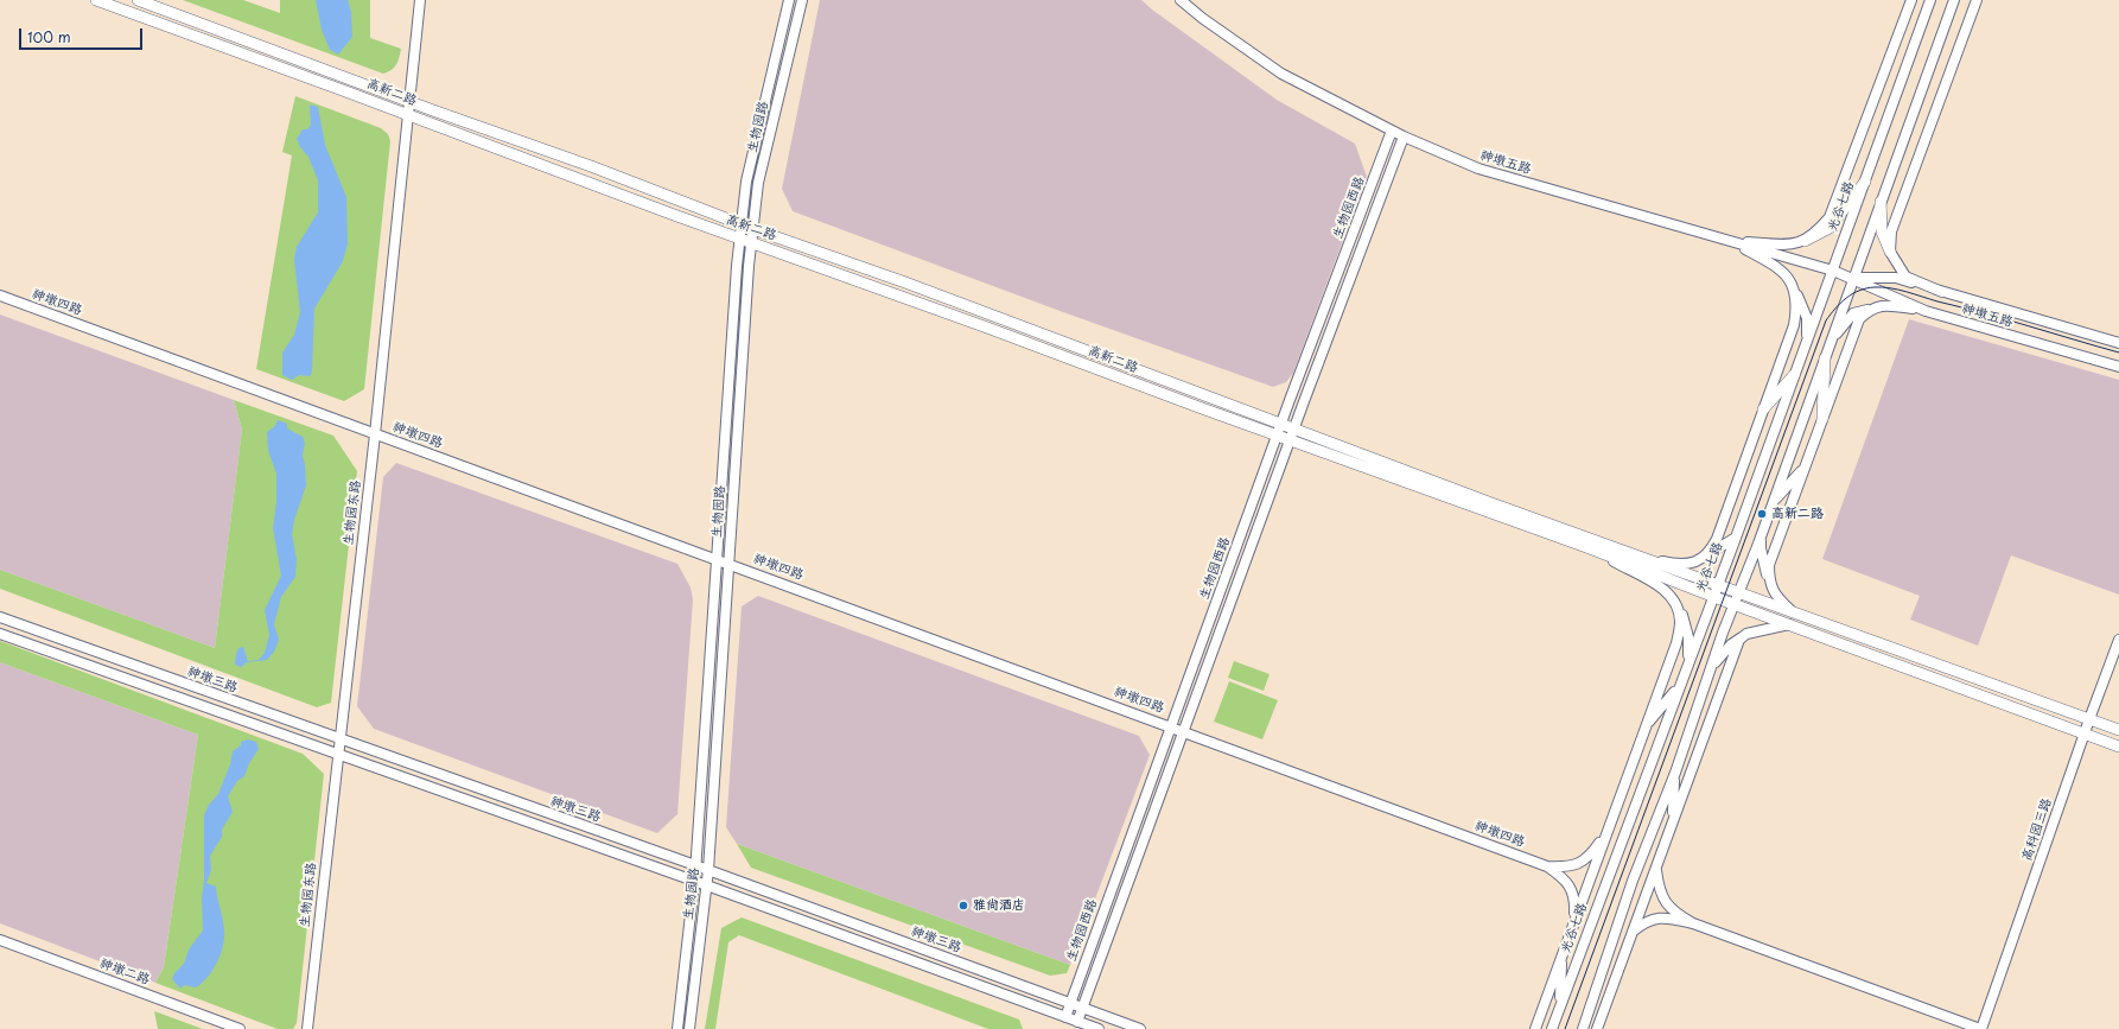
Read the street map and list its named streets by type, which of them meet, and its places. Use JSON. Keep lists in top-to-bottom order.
{
  "streets": {
    "main road": ["高新二路"],
    "street": [
      "生物园路",
      "神墩五路",
      "光谷七路",
      "生物园西路",
      "神墩四路",
      "生物园东路",
      "神墩三路",
      "高科园三路",
      "神墩二路"
    ]
  },
  "crossings": [
    ["高新二路", "生物园路"],
    ["高新二路", "光谷七路"],
    ["高新二路", "生物园西路"],
    ["高新二路", "生物园东路"],
    ["高新二路", "高科园三路"],
    ["生物园路", "神墩四路"],
    ["生物园路", "神墩三路"],
    ["神墩五路", "光谷七路"],
    ["神墩五路", "生物园西路"],
    ["生物园西路", "神墩四路"],
    ["生物园西路", "神墩三路"],
    ["神墩四路", "生物园东路"],
    ["生物园东路", "神墩三路"]
  ],
  "places": ["高新二路", "雅尚酒店"],
  "scale_bar": "100 m"
}
